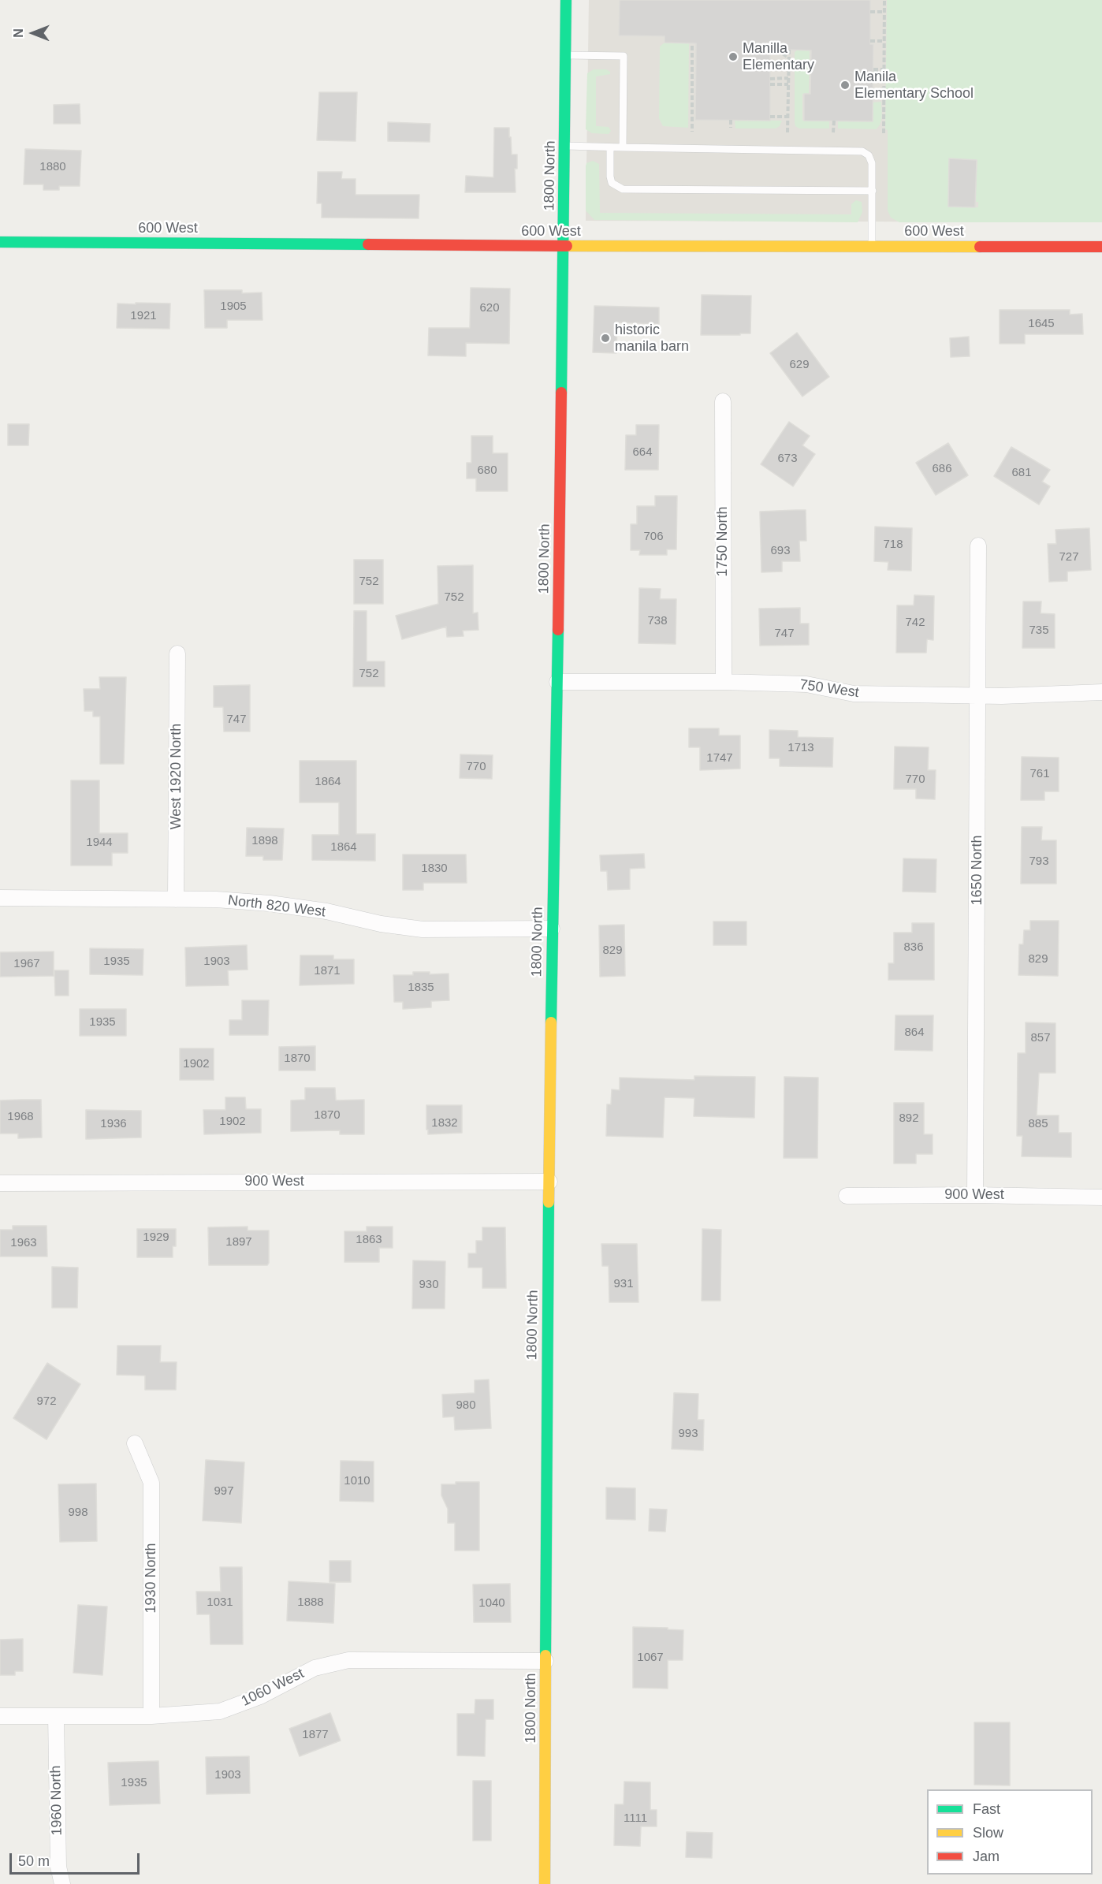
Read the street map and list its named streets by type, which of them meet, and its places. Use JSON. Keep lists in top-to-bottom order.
{
  "streets": {
    "street": [
      "1800 North",
      "600 West",
      "1750 North",
      "750 West",
      "West 1920 North",
      "1650 North",
      "North 820 West",
      "900 West",
      "1930 North",
      "1060 West",
      "1960 North"
    ]
  },
  "crossings": [
    ["1800 North", "600 West"],
    ["1800 North", "750 West"],
    ["1800 North", "North 820 West"],
    ["1800 North", "900 West"],
    ["1800 North", "1060 West"],
    ["1750 North", "750 West"],
    ["750 West", "1650 North"],
    ["West 1920 North", "North 820 West"],
    ["1650 North", "900 West"],
    ["1930 North", "1060 West"],
    ["1060 West", "1960 North"]
  ],
  "places": ["Manilla Elementary", "Manila Elementary School", "historic manila barn"],
  "house_numbers": [
    "1880",
    "1905",
    "620",
    "1921",
    "1645",
    "629",
    "664",
    "673",
    "686",
    "680",
    "681",
    "706",
    "718",
    "693",
    "727",
    "752",
    "752",
    "738",
    "742",
    "735",
    "747",
    "752",
    "747",
    "1713",
    "1747",
    "770",
    "761",
    "770",
    "1864",
    "1898",
    "1944",
    "1864",
    "793",
    "1830",
    "836",
    "829",
    "829",
    "1935",
    "1903",
    "1967",
    "1871",
    "1835",
    "1935",
    "864",
    "857",
    "1870",
    "1902",
    "1870",
    "1968",
    "892",
    "1902",
    "1832",
    "1936",
    "885",
    "1929",
    "1863",
    "1897",
    "1963",
    "931",
    "930",
    "972",
    "980",
    "993",
    "1010",
    "997",
    "998",
    "1031",
    "1888",
    "1040",
    "1067",
    "1877",
    "1903",
    "1935",
    "1111"
  ],
  "legend": ["Fast", "Slow", "Jam"],
  "scale_bar": "50 m",
  "north": "left"
}
